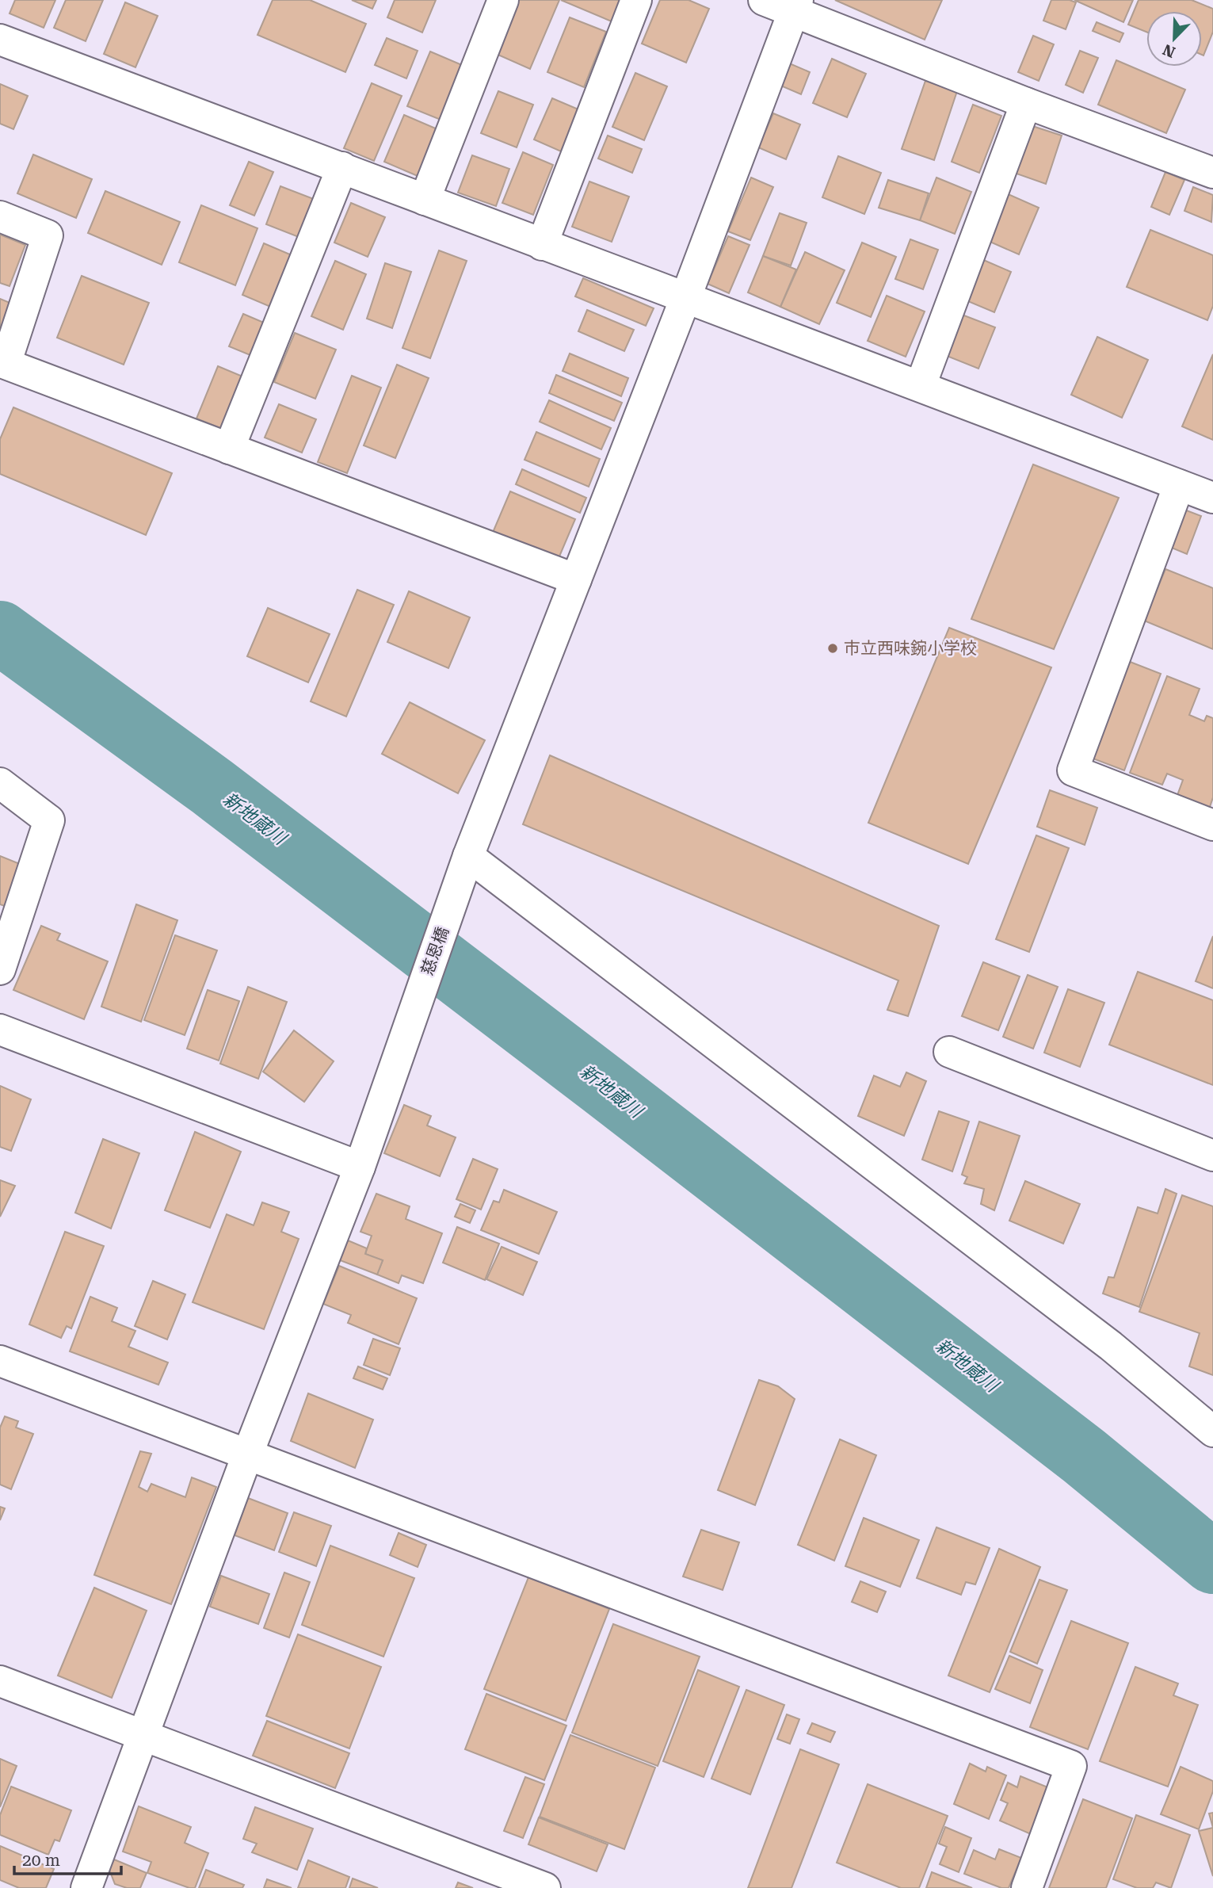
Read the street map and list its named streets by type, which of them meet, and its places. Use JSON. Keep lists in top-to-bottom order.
{
  "streets": {
    "street": ["慈恩橋"]
  },
  "water": ["新地蔵川"],
  "places": ["市立西味鋺小学校"],
  "scale_bar": "20 m",
  "north": "bottom left"
}
